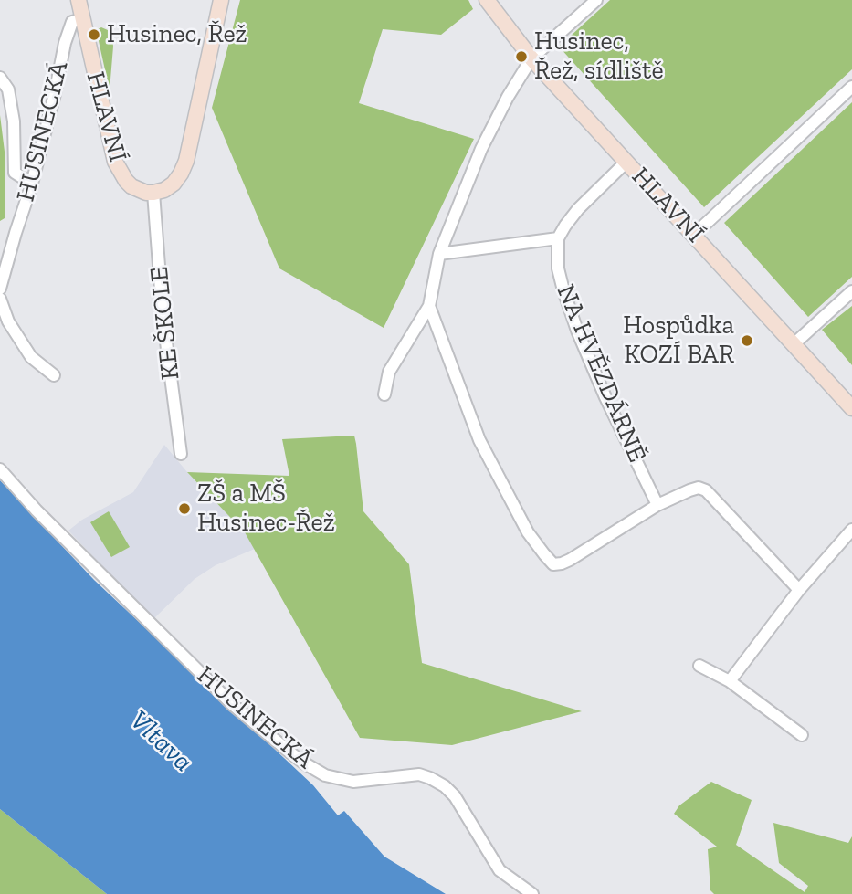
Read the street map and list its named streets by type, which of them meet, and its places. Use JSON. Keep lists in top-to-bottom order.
{
  "streets": {
    "street": [
      "HLAVNÍ",
      "HUSINECKÁ",
      "KE ŠKOLE",
      "NA HVĚZDÁRNĚ"
    ]
  },
  "crossings": [
    ["HLAVNÍ", "HUSINECKÁ"],
    ["HLAVNÍ", "KE ŠKOLE"]
  ],
  "water": ["Vltava"],
  "places": [
    "Husinec, Řež",
    "Husinec, Řež, sídliště",
    "Hospůdka KOZÍ BAR",
    "ZŠ a MŠ Husinec-Řež"
  ]
}
